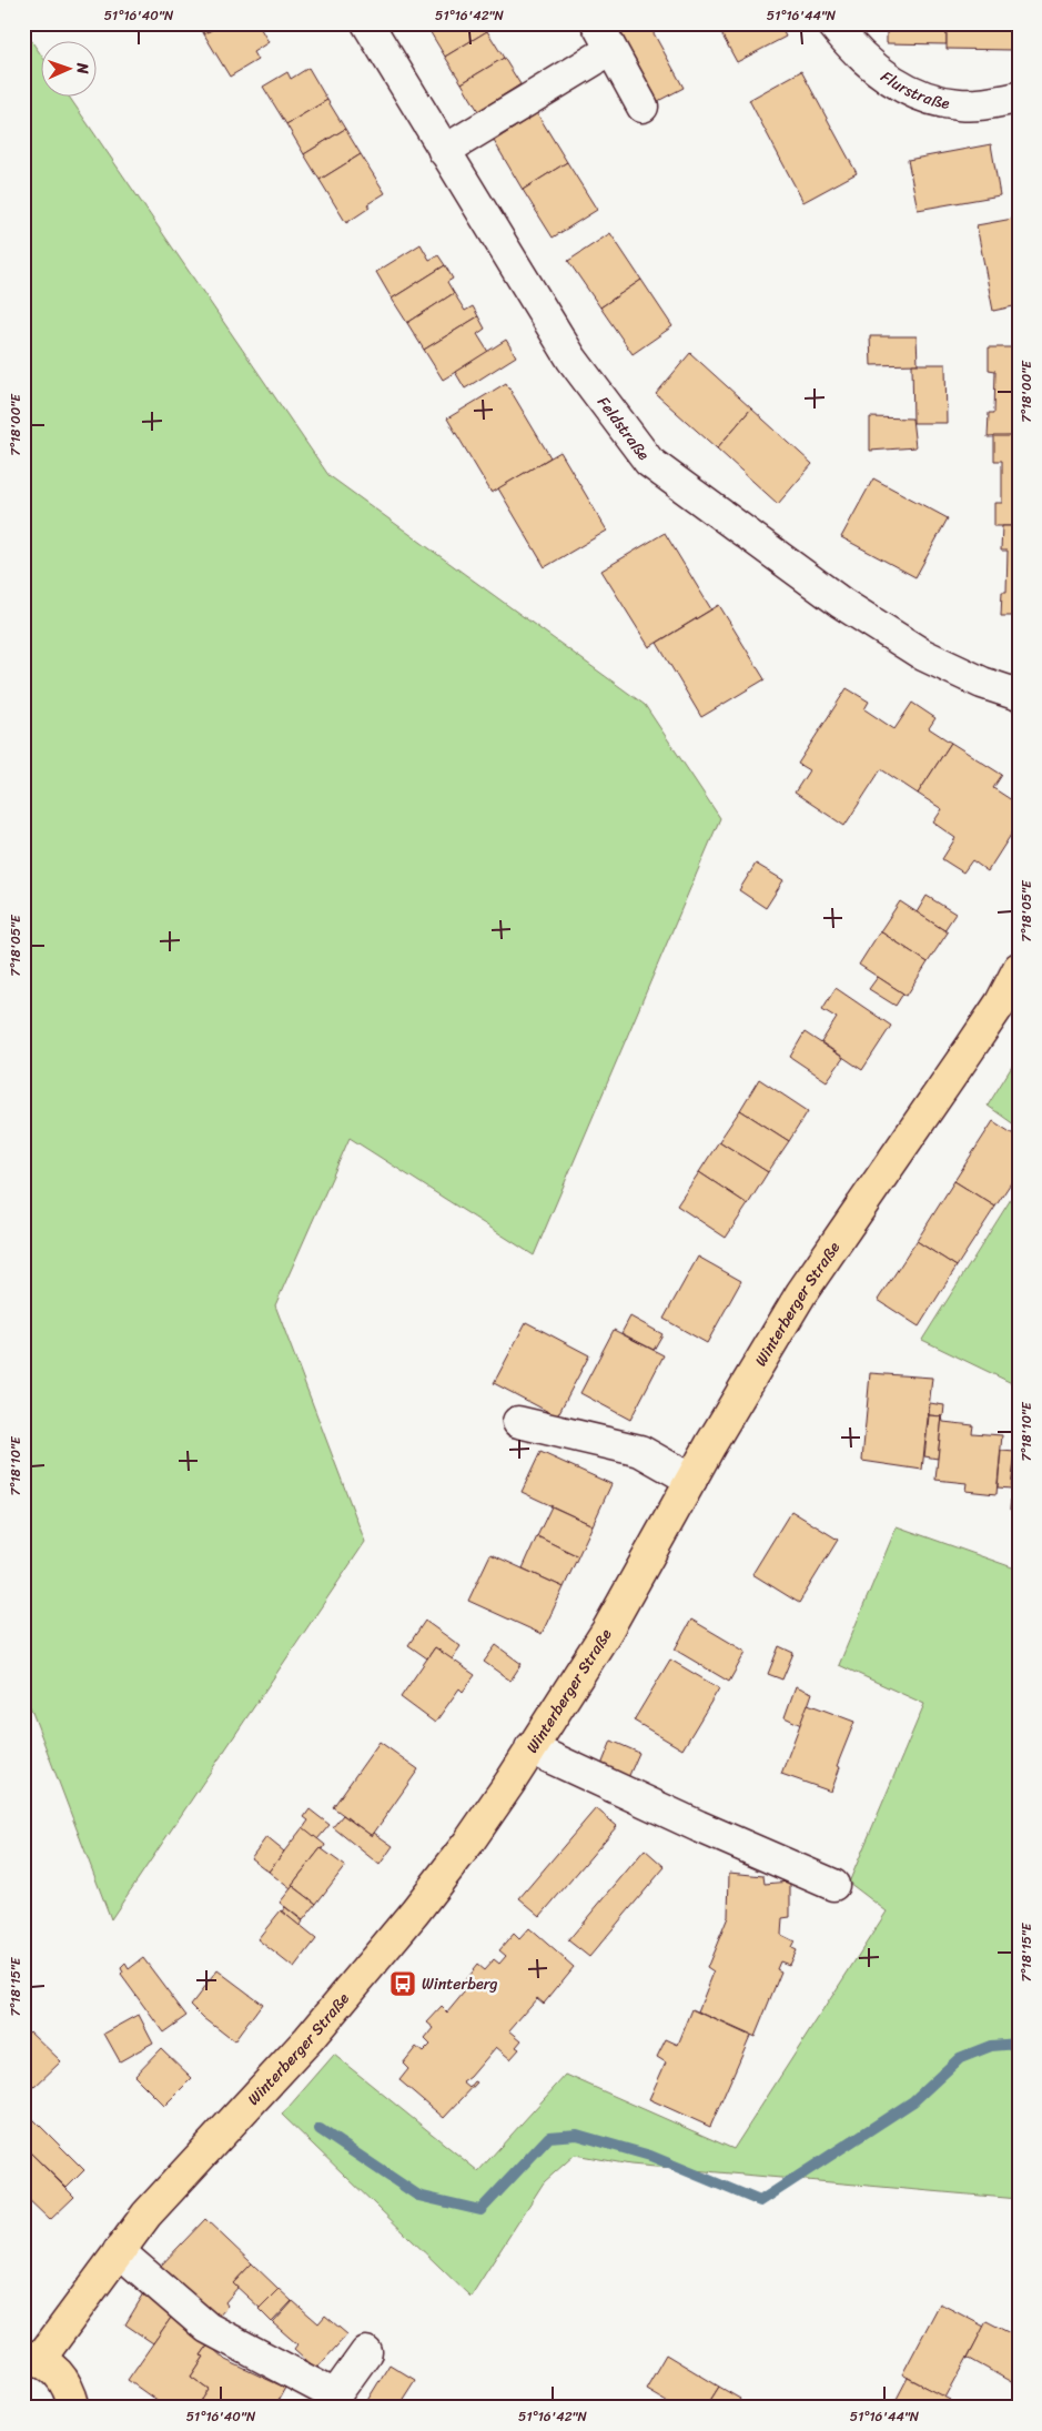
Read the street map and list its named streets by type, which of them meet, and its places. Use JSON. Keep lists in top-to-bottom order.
{
  "streets": {
    "main road": ["Winterberger Straße"],
    "street": ["Flurstraße", "Feldstraße"]
  },
  "places": {
    "bus stop": ["Winterberg"]
  },
  "north": "right",
  "coordinates": [
    "51°16'40\"N",
    "51°16'42\"N",
    "51°16'44\"N",
    "7°18'00\"E",
    "7°18'05\"E",
    "7°18'10\"E",
    "7°18'15\"E"
  ]
}
